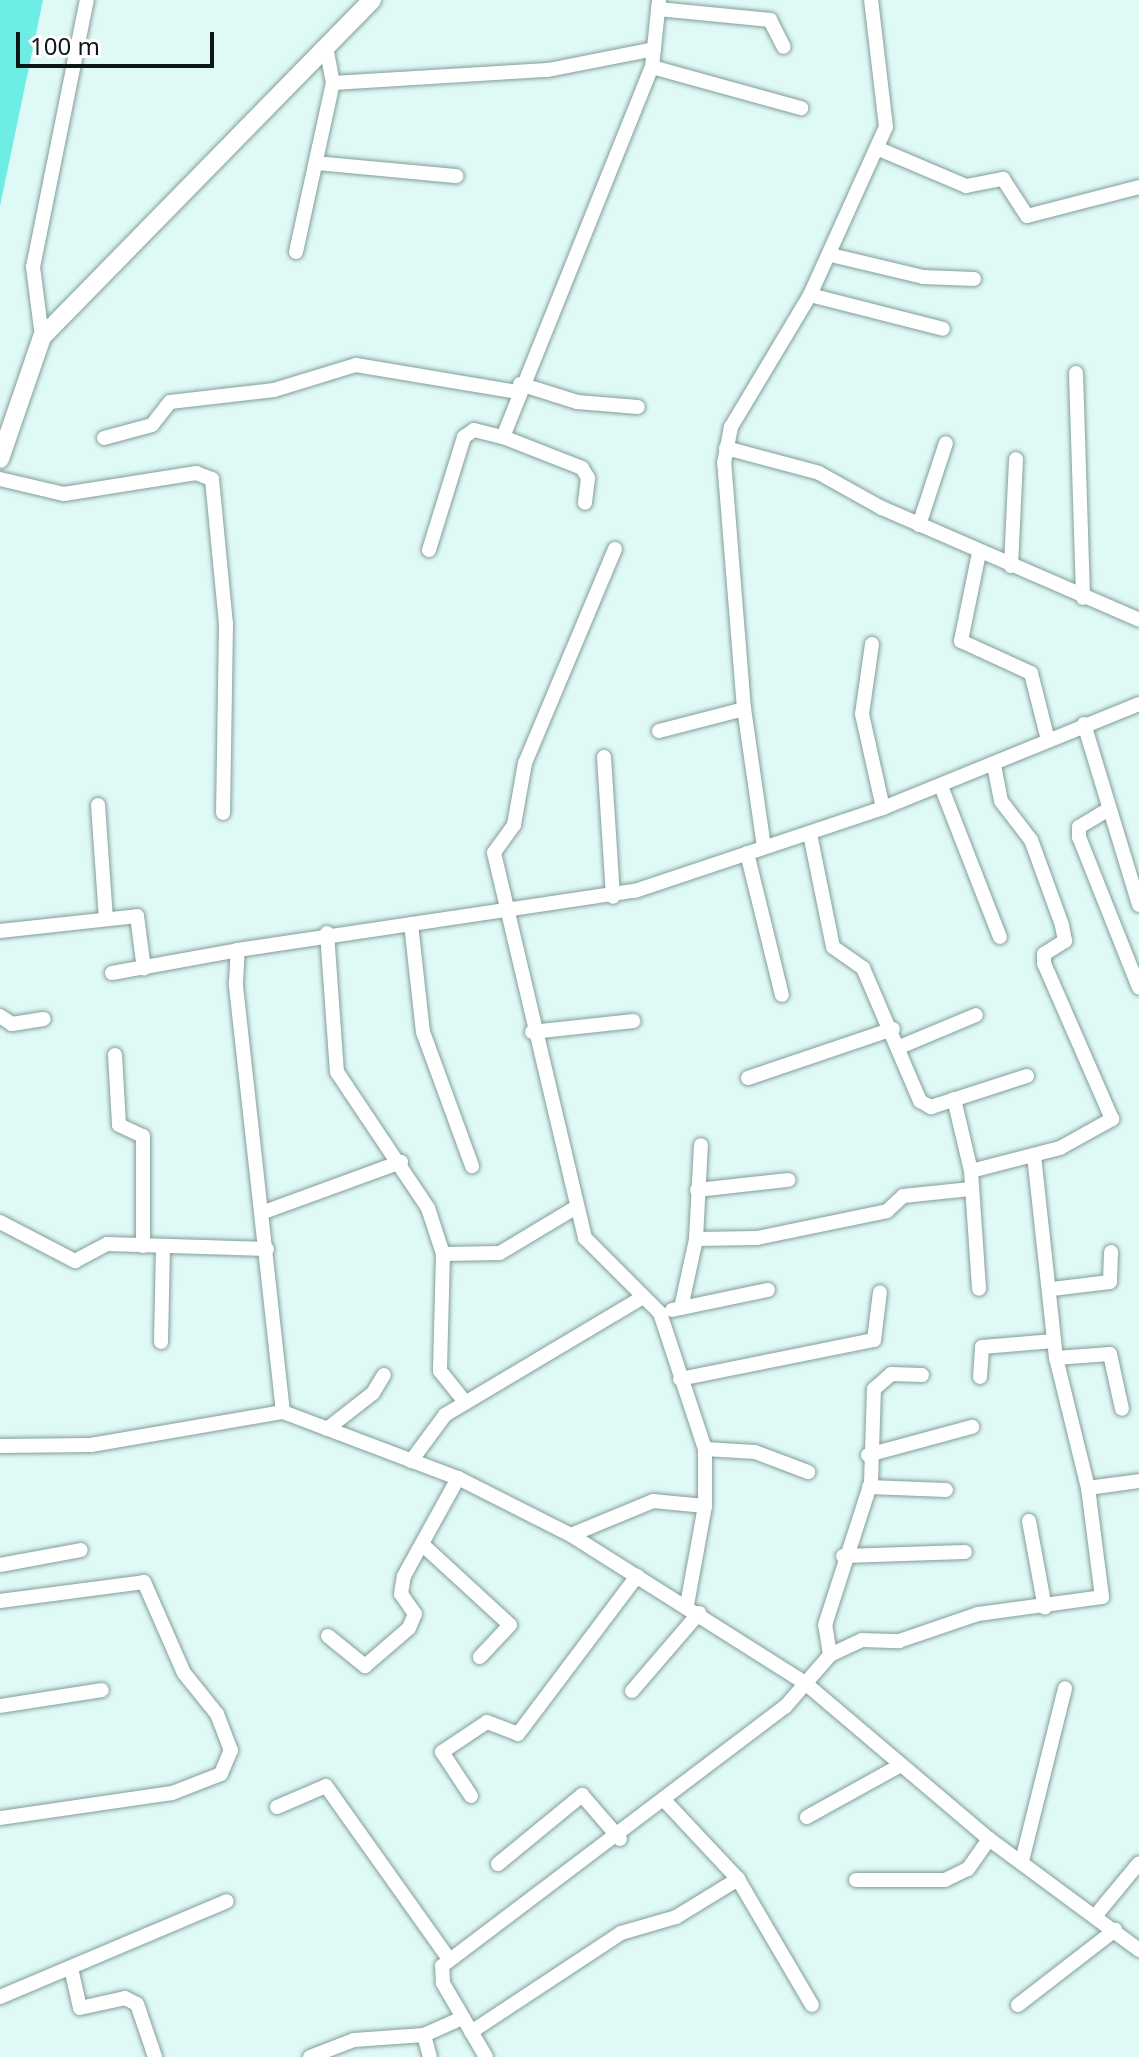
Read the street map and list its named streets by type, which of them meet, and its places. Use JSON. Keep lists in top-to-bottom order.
{
  "scale_bar": "100 m"
}
